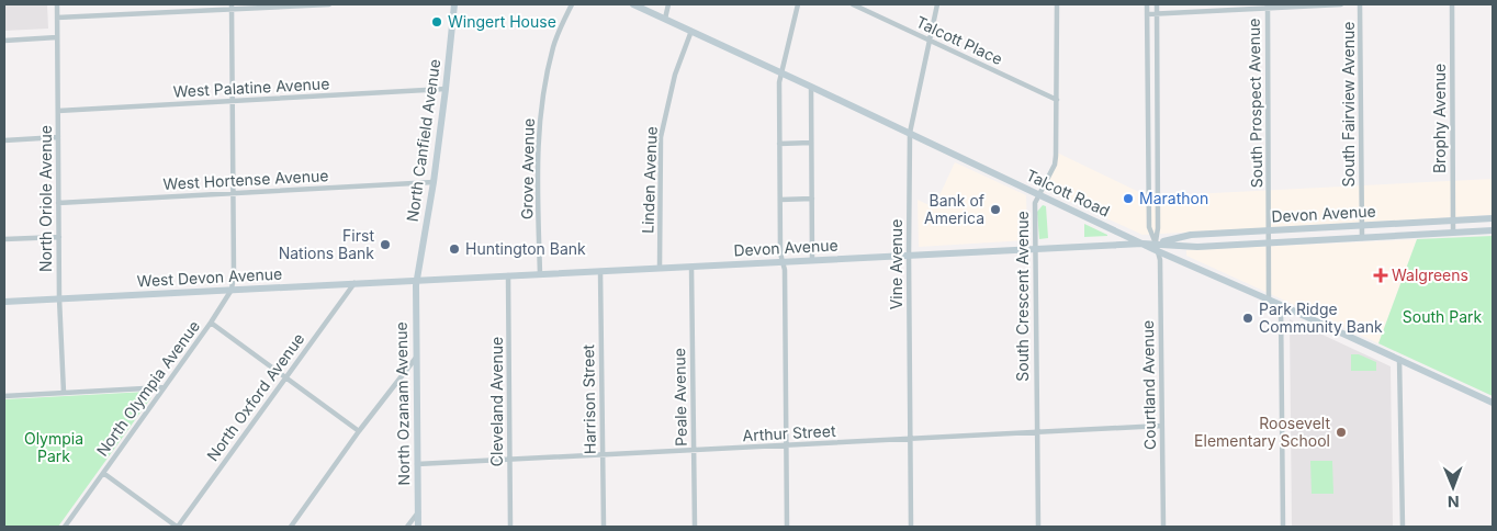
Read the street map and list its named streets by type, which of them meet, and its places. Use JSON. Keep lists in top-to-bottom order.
{
  "streets": {
    "street": [
      "Talcott Place",
      "West Palatine Avenue",
      "South Prospect Avenue",
      "South Fairview Avenue",
      "Brophy Avenue",
      "North Canfield Avenue",
      "Grove Avenue",
      "West Hortense Avenue",
      "Linden Avenue",
      "Talcott Road",
      "North Oriole Avenue",
      "Devon Avenue",
      "Vine Avenue",
      "West Devon Avenue",
      "South Crescent Avenue",
      "Courtland Avenue",
      "North Olympia Avenue",
      "North Oxford Avenue",
      "Peale Avenue",
      "Harrison Street",
      "Cleveland Avenue",
      "North Ozanam Avenue",
      "Arthur Street"
    ]
  },
  "crossings": [
    ["Talcott Place", "Vine Avenue"],
    ["Talcott Place", "South Crescent Avenue"],
    ["West Palatine Avenue", "North Canfield Avenue"],
    ["West Palatine Avenue", "North Oriole Avenue"],
    ["South Prospect Avenue", "Talcott Road"],
    ["South Prospect Avenue", "Devon Avenue"],
    ["South Fairview Avenue", "Devon Avenue"],
    ["Brophy Avenue", "Devon Avenue"],
    ["North Canfield Avenue", "West Hortense Avenue"],
    ["North Canfield Avenue", "Devon Avenue"],
    ["North Canfield Avenue", "West Devon Avenue"],
    ["North Canfield Avenue", "North Ozanam Avenue"],
    ["Grove Avenue", "Devon Avenue"],
    ["West Hortense Avenue", "North Oriole Avenue"],
    ["Linden Avenue", "Talcott Road"],
    ["Linden Avenue", "Devon Avenue"],
    ["Talcott Road", "Devon Avenue"],
    ["Talcott Road", "Vine Avenue"],
    ["Talcott Road", "South Crescent Avenue"],
    ["Talcott Road", "Courtland Avenue"],
    ["North Oriole Avenue", "West Devon Avenue"],
    ["Devon Avenue", "Vine Avenue"],
    ["Devon Avenue", "West Devon Avenue"],
    ["Devon Avenue", "South Crescent Avenue"],
    ["Devon Avenue", "Courtland Avenue"],
    ["Devon Avenue", "Peale Avenue"],
    ["Devon Avenue", "Harrison Street"],
    ["Devon Avenue", "Cleveland Avenue"],
    ["Devon Avenue", "North Ozanam Avenue"],
    ["Vine Avenue", "Arthur Street"],
    ["West Devon Avenue", "North Olympia Avenue"],
    ["West Devon Avenue", "North Oxford Avenue"],
    ["West Devon Avenue", "North Ozanam Avenue"],
    ["South Crescent Avenue", "Arthur Street"],
    ["Courtland Avenue", "Arthur Street"],
    ["Peale Avenue", "Arthur Street"],
    ["Harrison Street", "Arthur Street"],
    ["Cleveland Avenue", "Arthur Street"],
    ["North Ozanam Avenue", "Arthur Street"]
  ],
  "parks": ["South Park", "Olympia Park"],
  "places": {
    "other": [
      "Wingert House",
      "Marathon",
      "Bank of America",
      "First Nations Bank",
      "Huntington Bank",
      "Park Ridge Community Bank",
      "Roosevelt Elementary School"
    ],
    "health": ["Walgreens"]
  },
  "north": "bottom"
}
